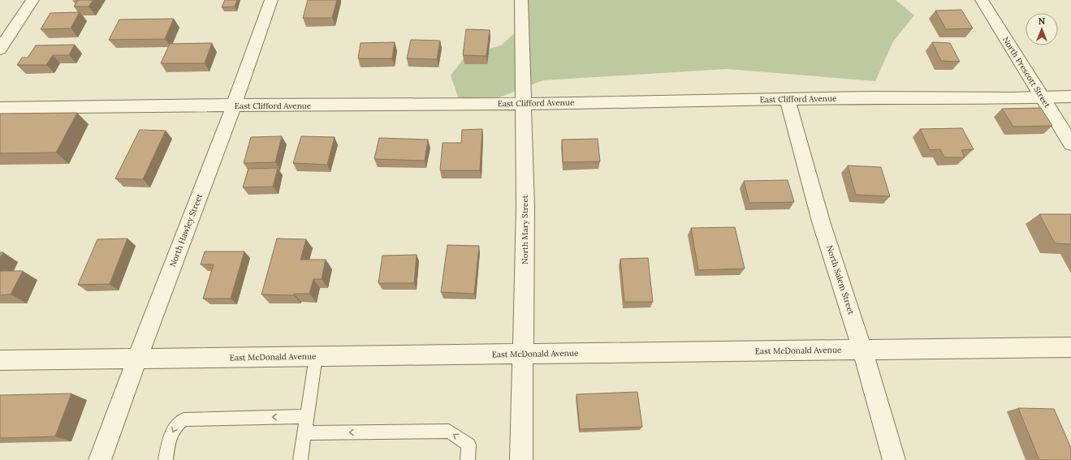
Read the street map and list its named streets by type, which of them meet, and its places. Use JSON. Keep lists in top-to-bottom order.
{
  "streets": {
    "street": [
      "North Prescott Street",
      "East Clifford Avenue",
      "North Mary Street",
      "North Hawley Street",
      "North Salem Street",
      "East McDonald Avenue"
    ]
  },
  "crossings": [
    ["North Prescott Street", "East Clifford Avenue"],
    ["East Clifford Avenue", "North Mary Street"],
    ["East Clifford Avenue", "North Hawley Street"],
    ["East Clifford Avenue", "North Salem Street"],
    ["North Mary Street", "East McDonald Avenue"],
    ["North Hawley Street", "East McDonald Avenue"],
    ["North Salem Street", "East McDonald Avenue"]
  ],
  "north": "top"
}
